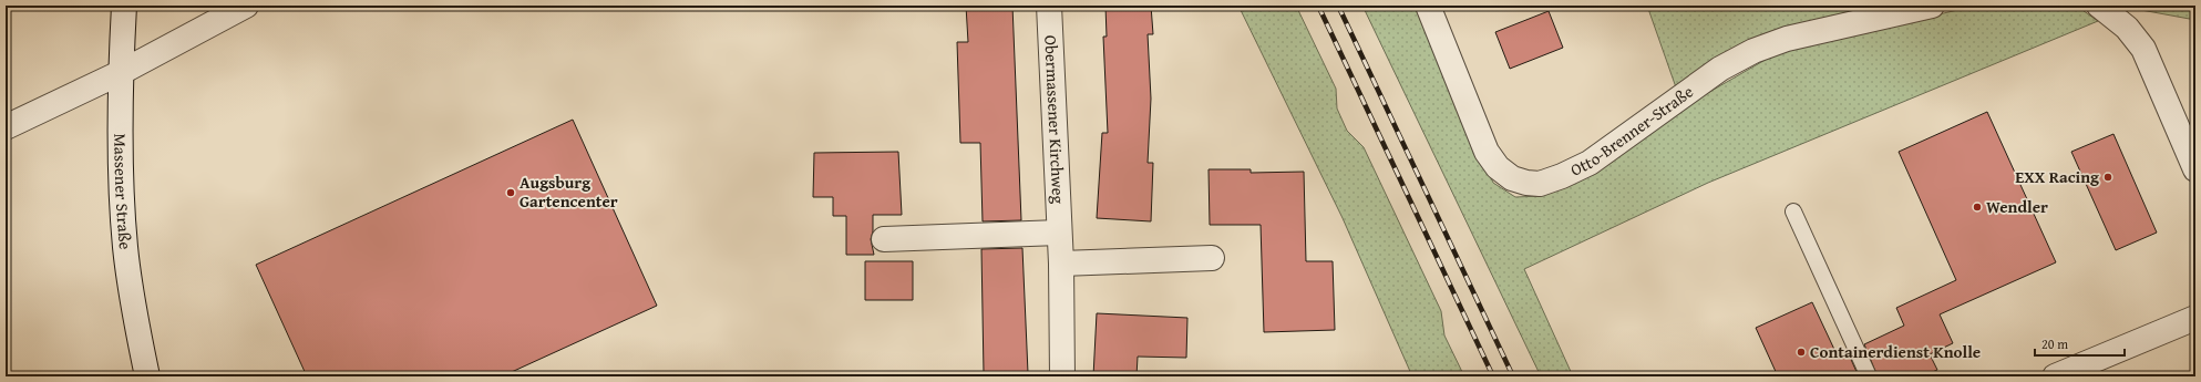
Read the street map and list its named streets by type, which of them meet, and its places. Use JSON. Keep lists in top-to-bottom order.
{
  "streets": {
    "street": ["Obermassener Kirchweg", "Otto-Brenner-Straße", "Massener Straße"]
  },
  "places": [
    "EXX Racing",
    "Augsburg Gartencenter",
    "Wendler",
    "Containerdienst Knolle"
  ],
  "scale_bar": "20 m"
}
